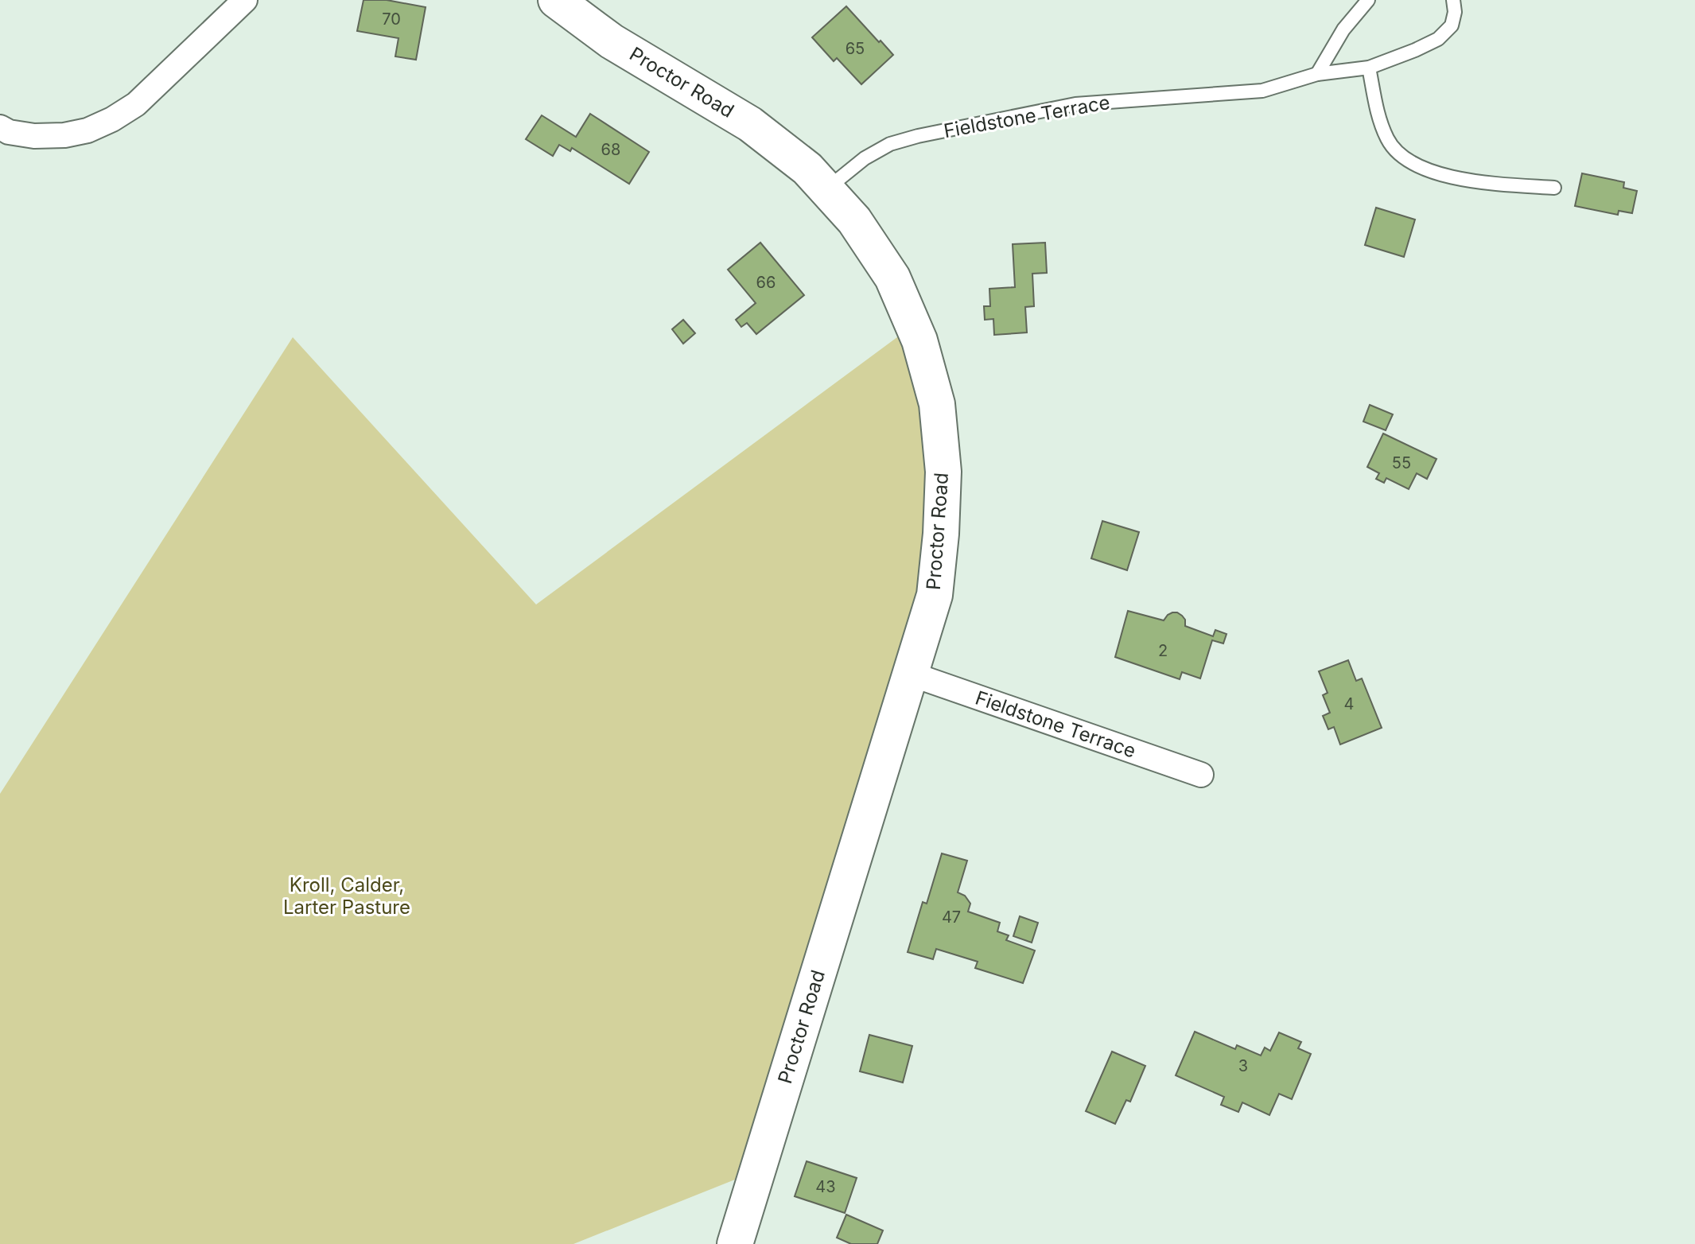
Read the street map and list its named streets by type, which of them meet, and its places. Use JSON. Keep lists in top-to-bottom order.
{
  "streets": {
    "main road": ["Proctor Road"],
    "street": ["Fieldstone Terrace"]
  },
  "crossings": [
    ["Proctor Road", "Fieldstone Terrace"]
  ],
  "parks": ["Kroll, Calder, Larter Pasture"],
  "house_numbers": [
    "70",
    "65",
    "68",
    "66",
    "55",
    "2",
    "4",
    "47",
    "3",
    "43"
  ]
}
